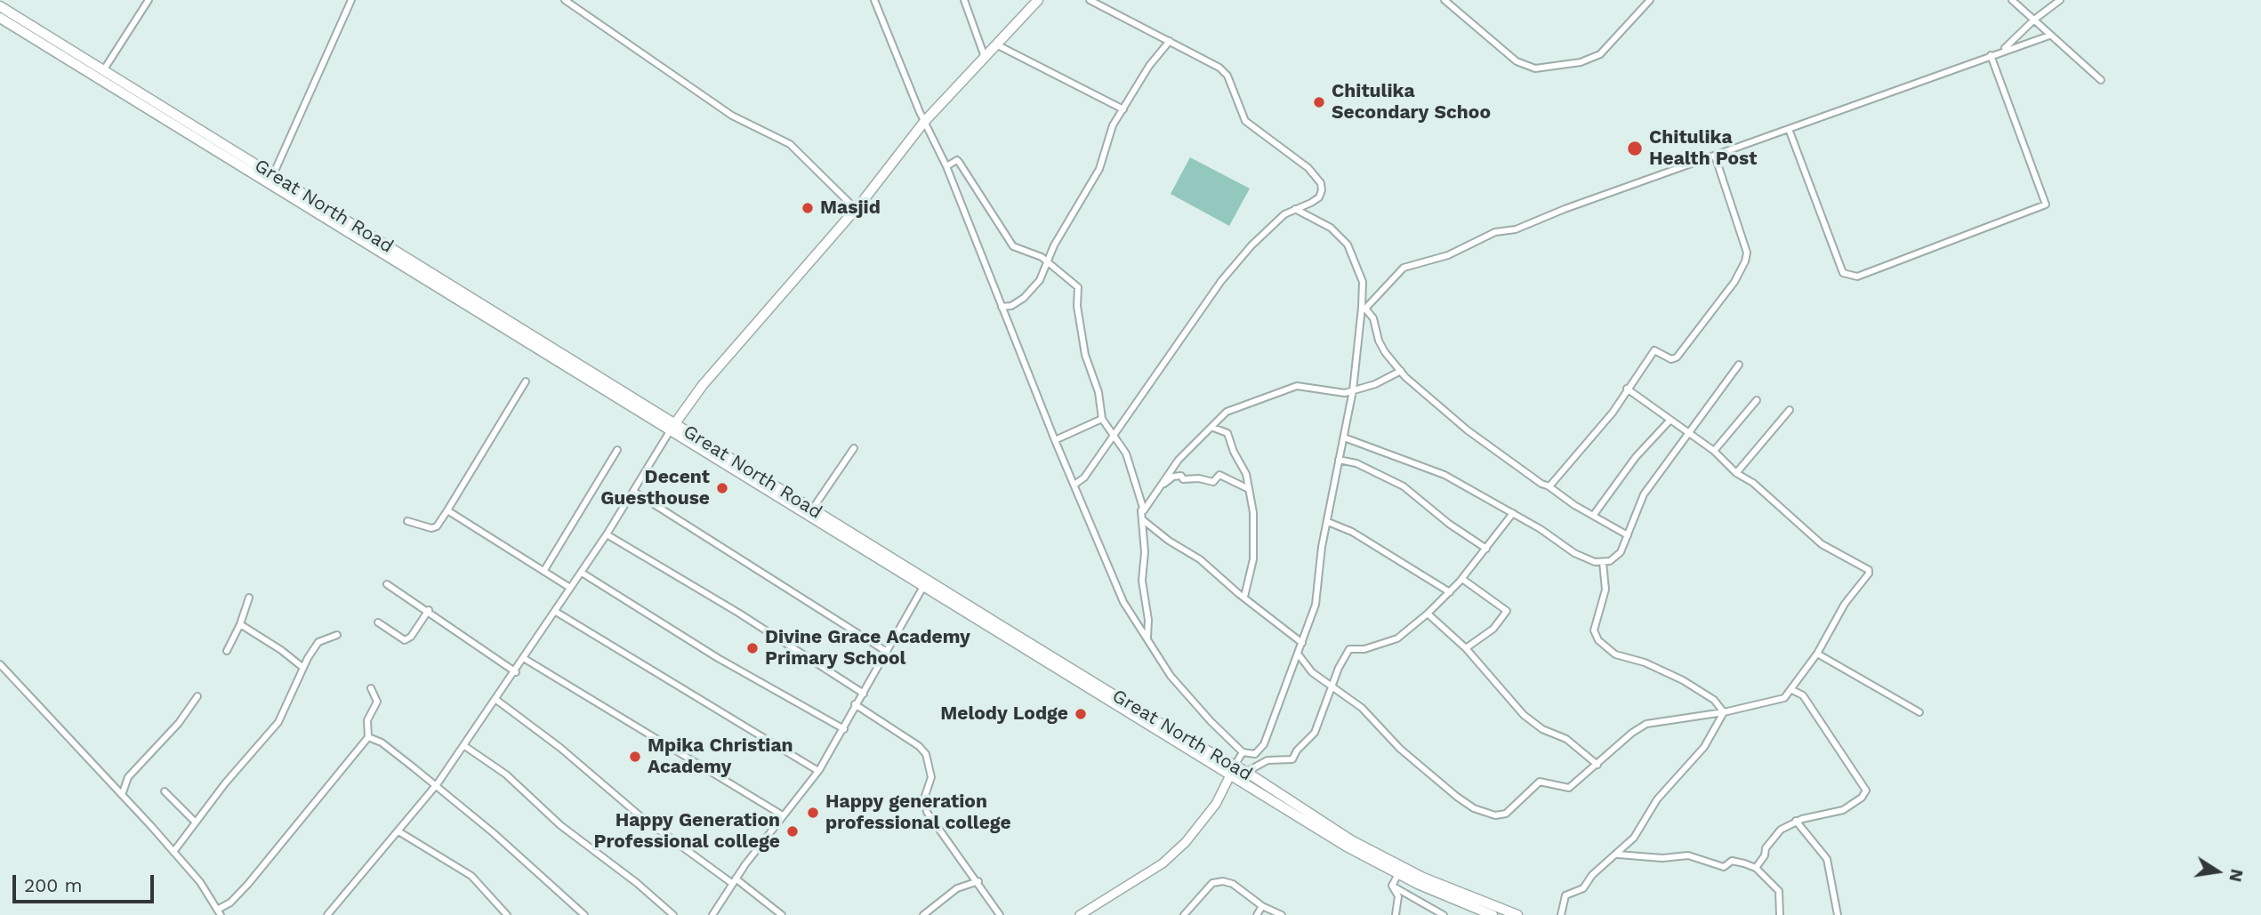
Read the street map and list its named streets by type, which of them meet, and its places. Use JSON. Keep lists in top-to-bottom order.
{
  "streets": {
    "main road": ["Great North Road"]
  },
  "places": [
    "Chitulika Secondary Schoo",
    "Chitulika Health Post",
    "Masjid",
    "Decent Guesthouse",
    "Divine Grace Academy Primary School",
    "Melody Lodge",
    "Mpika Christian Academy",
    "Happy generation professional college",
    "Happy Generation Professional college"
  ],
  "scale_bar": "200 m",
  "north": "right"
}
